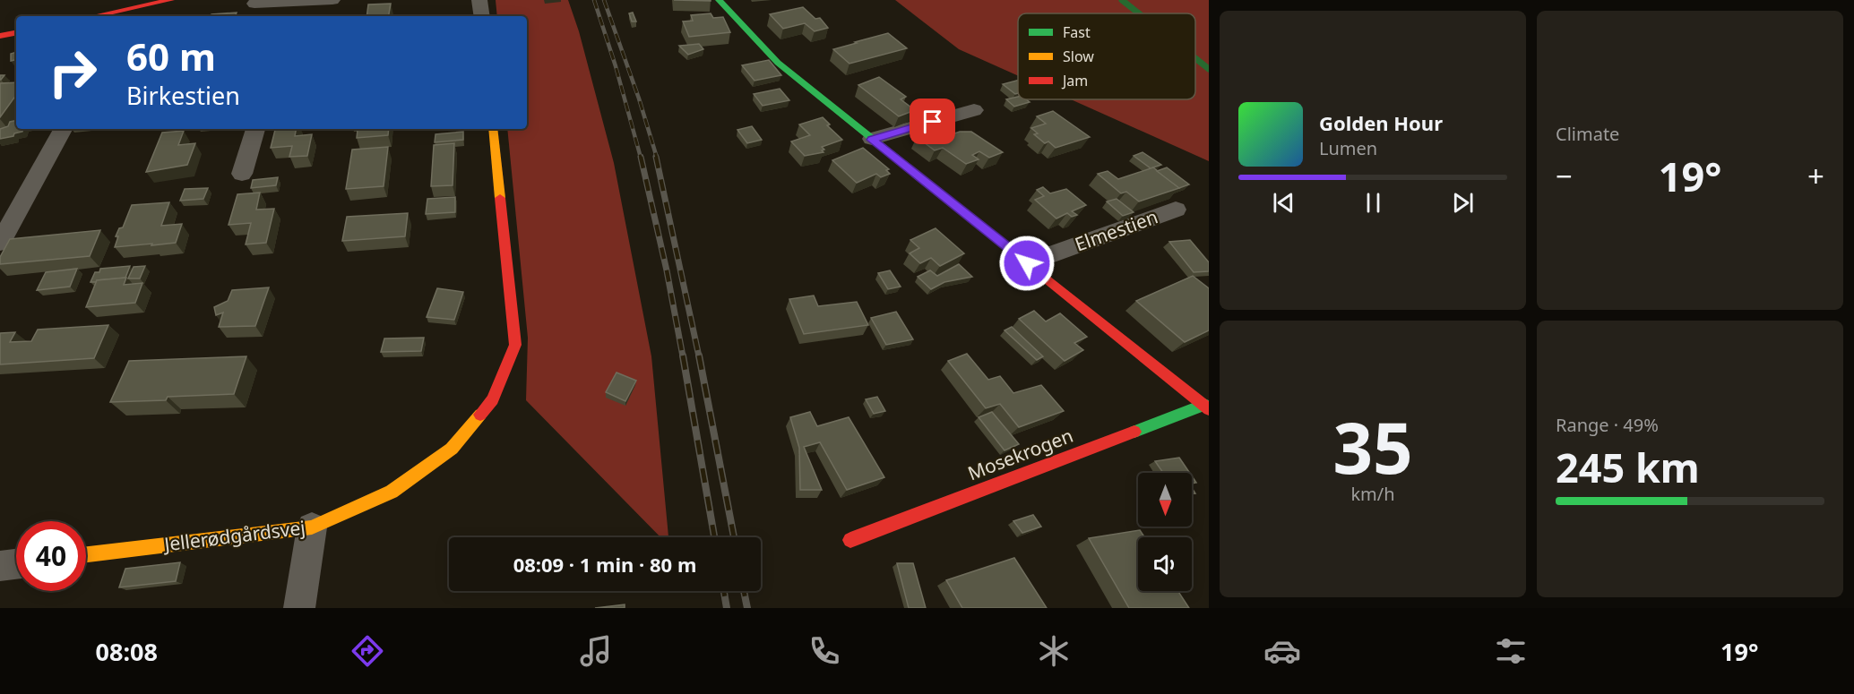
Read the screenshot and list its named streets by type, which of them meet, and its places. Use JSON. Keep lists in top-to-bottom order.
{
  "streets": {
    "street": ["Elmestien", "Mosekrogen", "Jellerødgårdsvej"]
  },
  "legend": ["Fast", "Slow", "Jam"],
  "north": "bottom",
  "page": {
    "tile": [
      "Climate",
      ["35", "km/h"],
      ["Range · 49%", "245 km"]
    ],
    "turn": ["60 m", "Birkestien"],
    "song": ["Golden Hour", "Lumen"],
    "heat": ["−", "19°", "+"],
    "limit": "40",
    "trip": "08:09 · 1 min · 80 m",
    "tabs": ["08:08", "19°"]
  }
}
